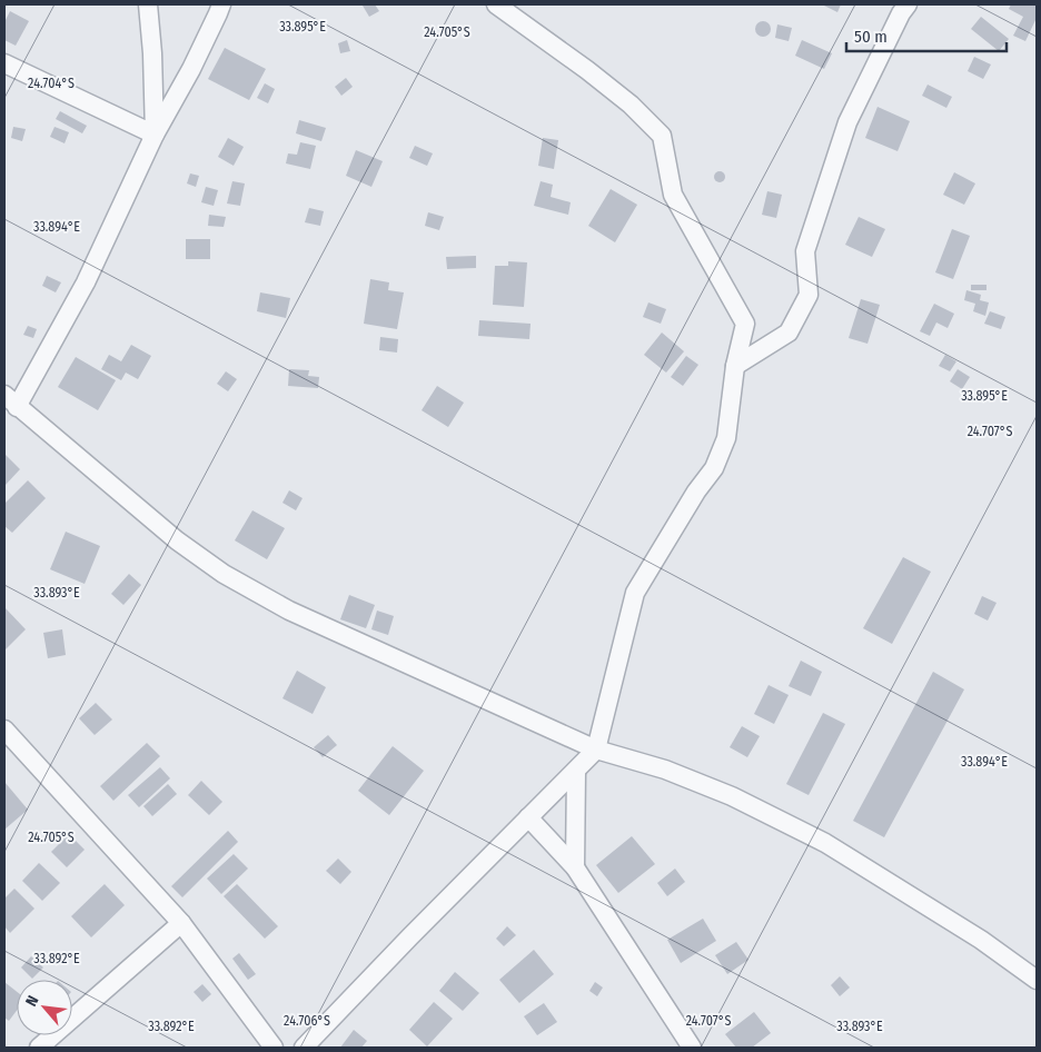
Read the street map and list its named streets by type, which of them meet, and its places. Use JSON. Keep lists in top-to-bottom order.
{
  "scale_bar": "50 m",
  "north": "top left",
  "coordinates": [
    "33.895°E",
    "24.705°S",
    "24.704°S",
    "33.894°E",
    "24.707°S",
    "33.893°E",
    "33.892°E",
    "24.706°S"
  ]
}
